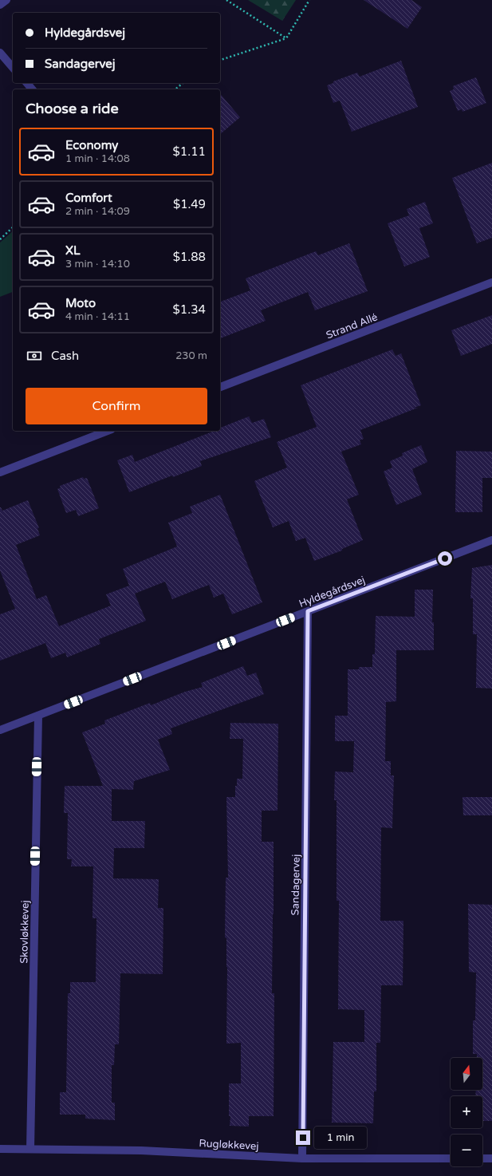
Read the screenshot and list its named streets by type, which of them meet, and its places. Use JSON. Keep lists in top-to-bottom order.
{
  "streets": {
    "street": [
      "Strand Allé",
      "Hyldegårdsvej",
      "Sandagervej",
      "Skovløkkevej",
      "Rugløkkevej"
    ]
  },
  "crossings": [
    ["Hyldegårdsvej", "Sandagervej"],
    ["Hyldegårdsvej", "Skovløkkevej"],
    ["Sandagervej", "Rugløkkevej"],
    ["Skovløkkevej", "Rugløkkevej"]
  ],
  "north": "top",
  "page": {
    "banner": ["Hyldegårdsvej", "Sandagervej"],
    "heading": "Choose a ride",
    "list": [
      {
        "name": "Economy",
        "note": "1 min · 14:08",
        "value": "$1.11"
      },
      {
        "name": "Comfort",
        "note": "2 min · 14:09",
        "value": "$1.49"
      },
      {
        "name": "XL",
        "note": "3 min · 14:10",
        "value": "$1.88"
      },
      {
        "name": "Moto",
        "note": "4 min · 14:11",
        "value": "$1.34"
      }
    ],
    "pay": ["Cash", "230 m"],
    "buttons": "Confirm",
    "map_buttons": ["+", "−"],
    "bubble": "1 min"
  }
}
